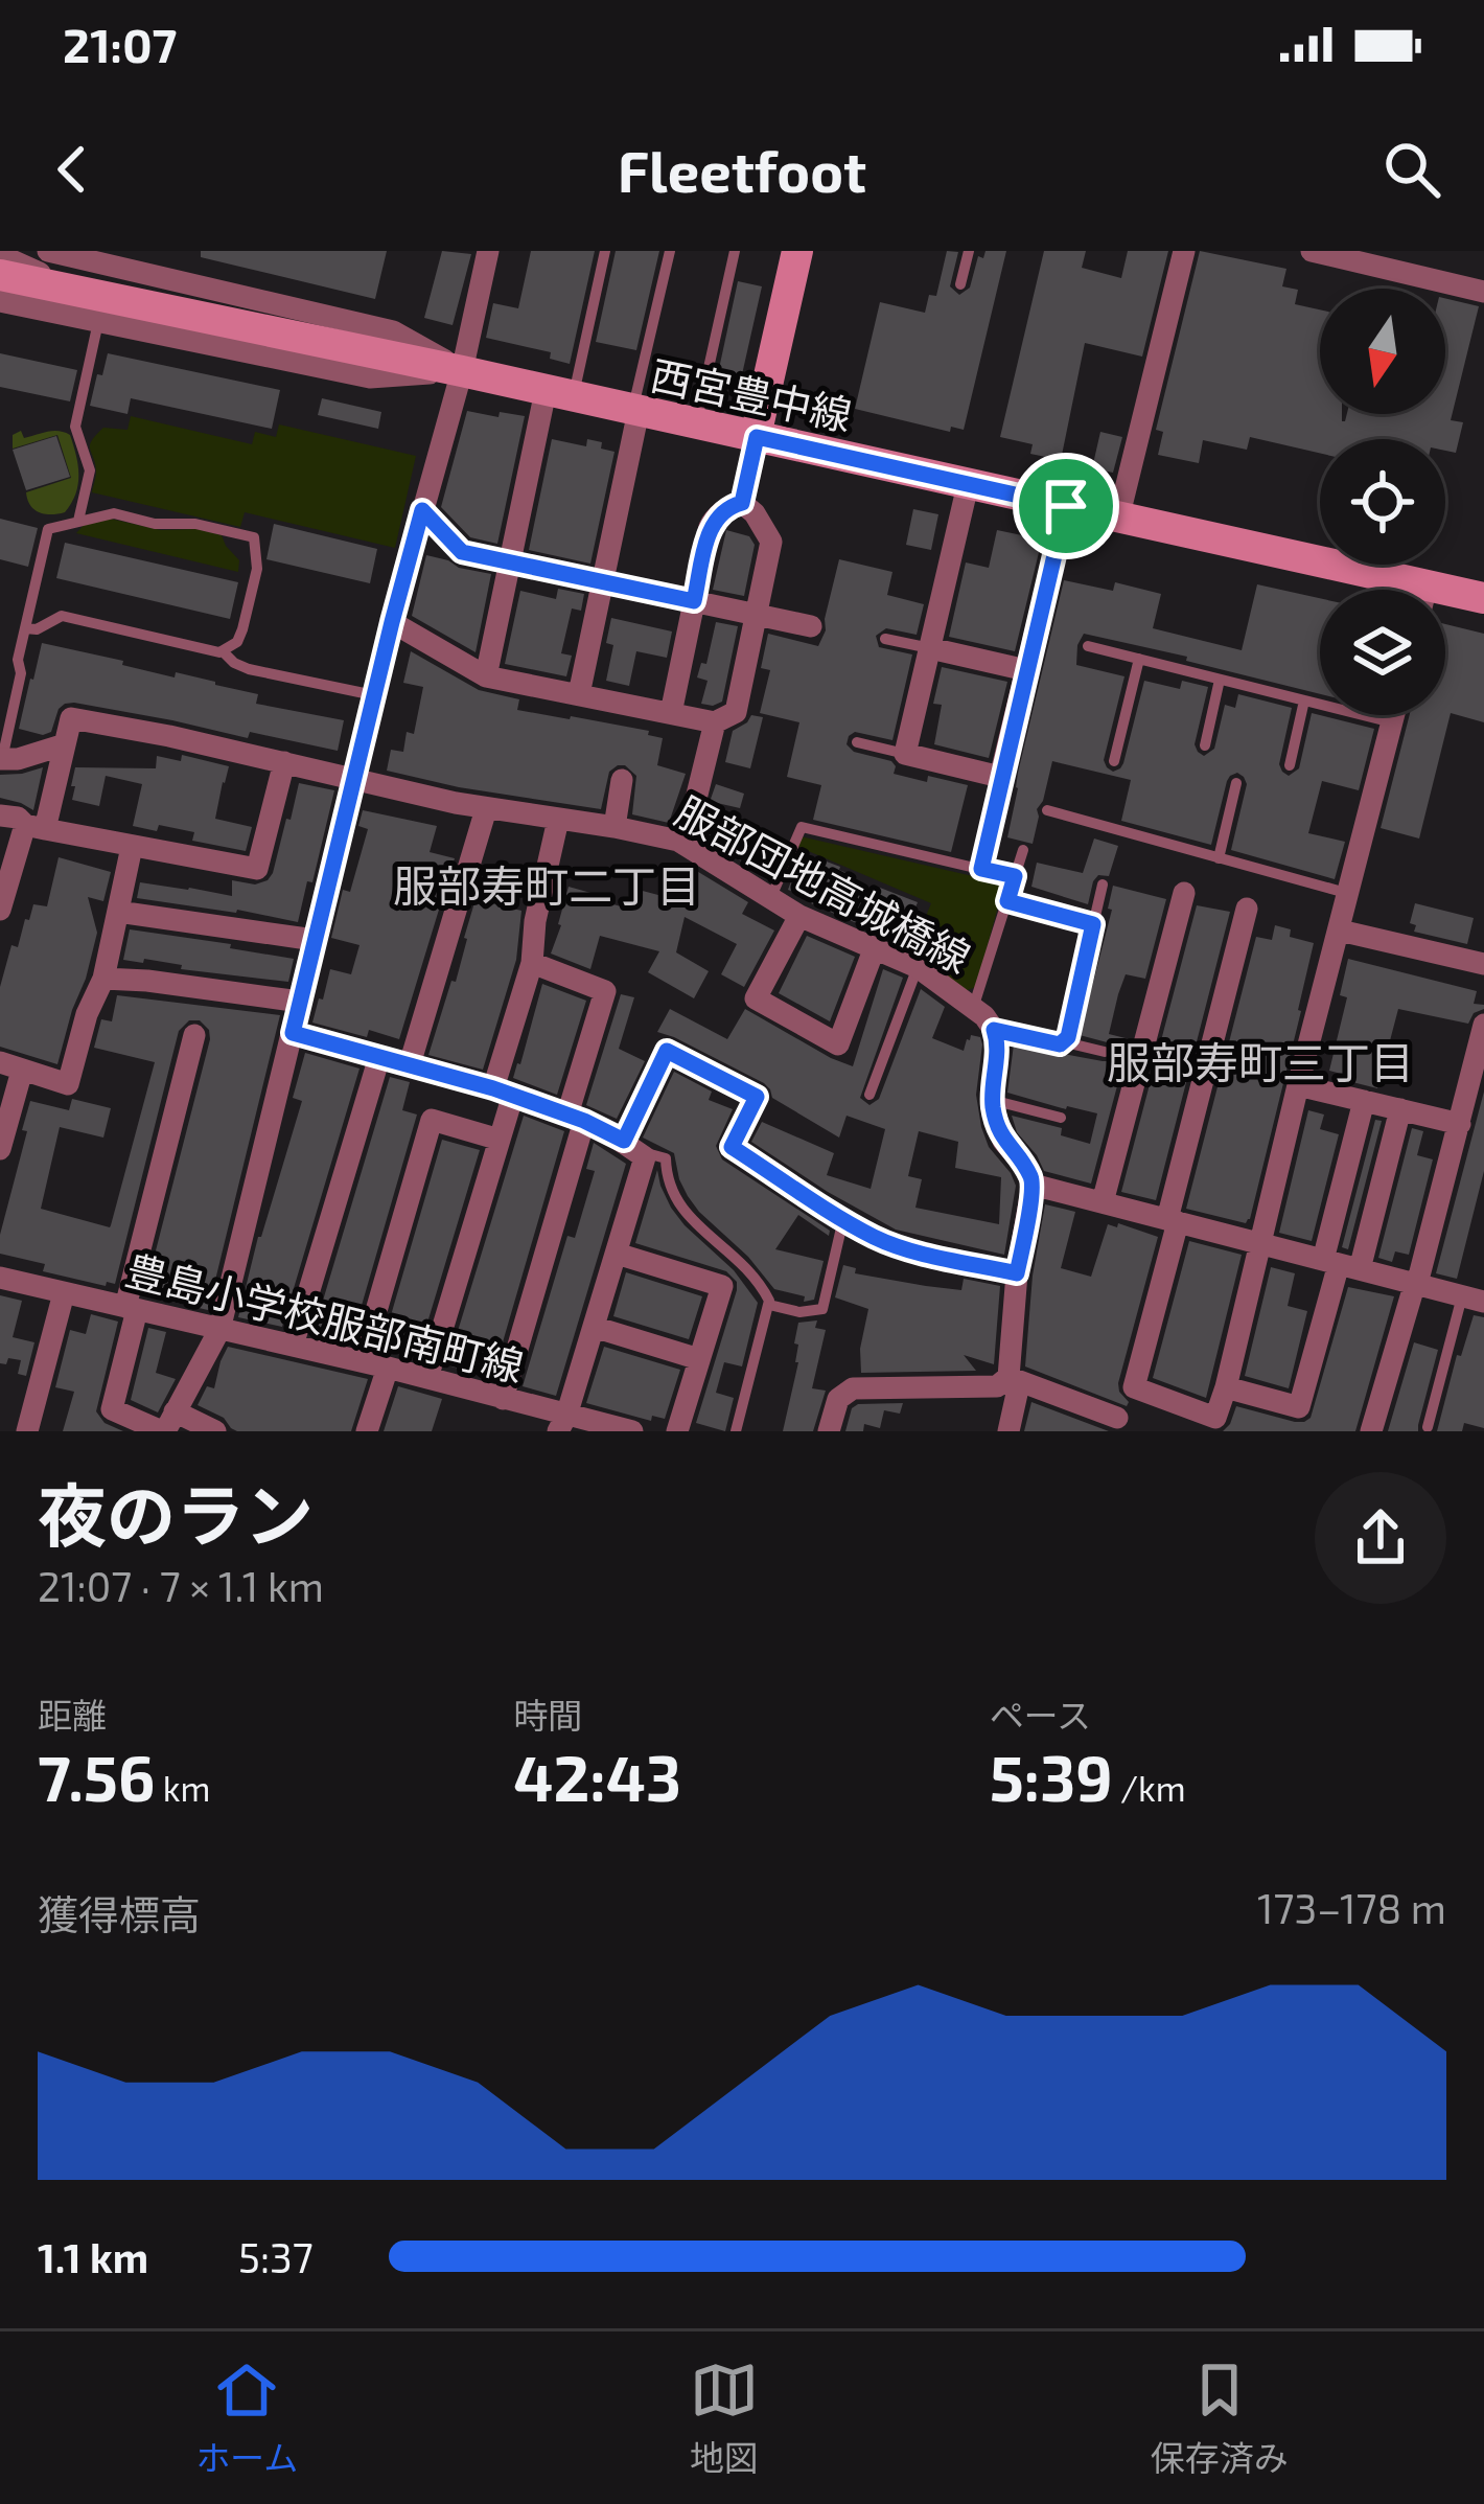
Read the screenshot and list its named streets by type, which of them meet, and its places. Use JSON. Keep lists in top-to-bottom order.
{
  "streets": {
    "main road": ["西宮豊中線"],
    "street": ["服部団地高城橋線", "豊島小学校服部南町線"]
  },
  "districts": ["服部寿町二丁目", "服部寿町三丁目"],
  "north": "bottom",
  "page": {
    "status": "21:07",
    "header": "Fleetfoot",
    "heading": ["夜のラン", "21:07 · 7 × 1.1 km"],
    "stats": [
      ["距離", "7.56 km"],
      ["時間", "42:43"],
      ["ペース", "5:39 /km"]
    ],
    "chart": ["獲得標高", "173–178 m"],
    "list": [
      {
        "name": "1.1 km",
        "note": "5:37"
      }
    ],
    "tabs": ["ホーム", "地図", "保存済み"]
  }
}
